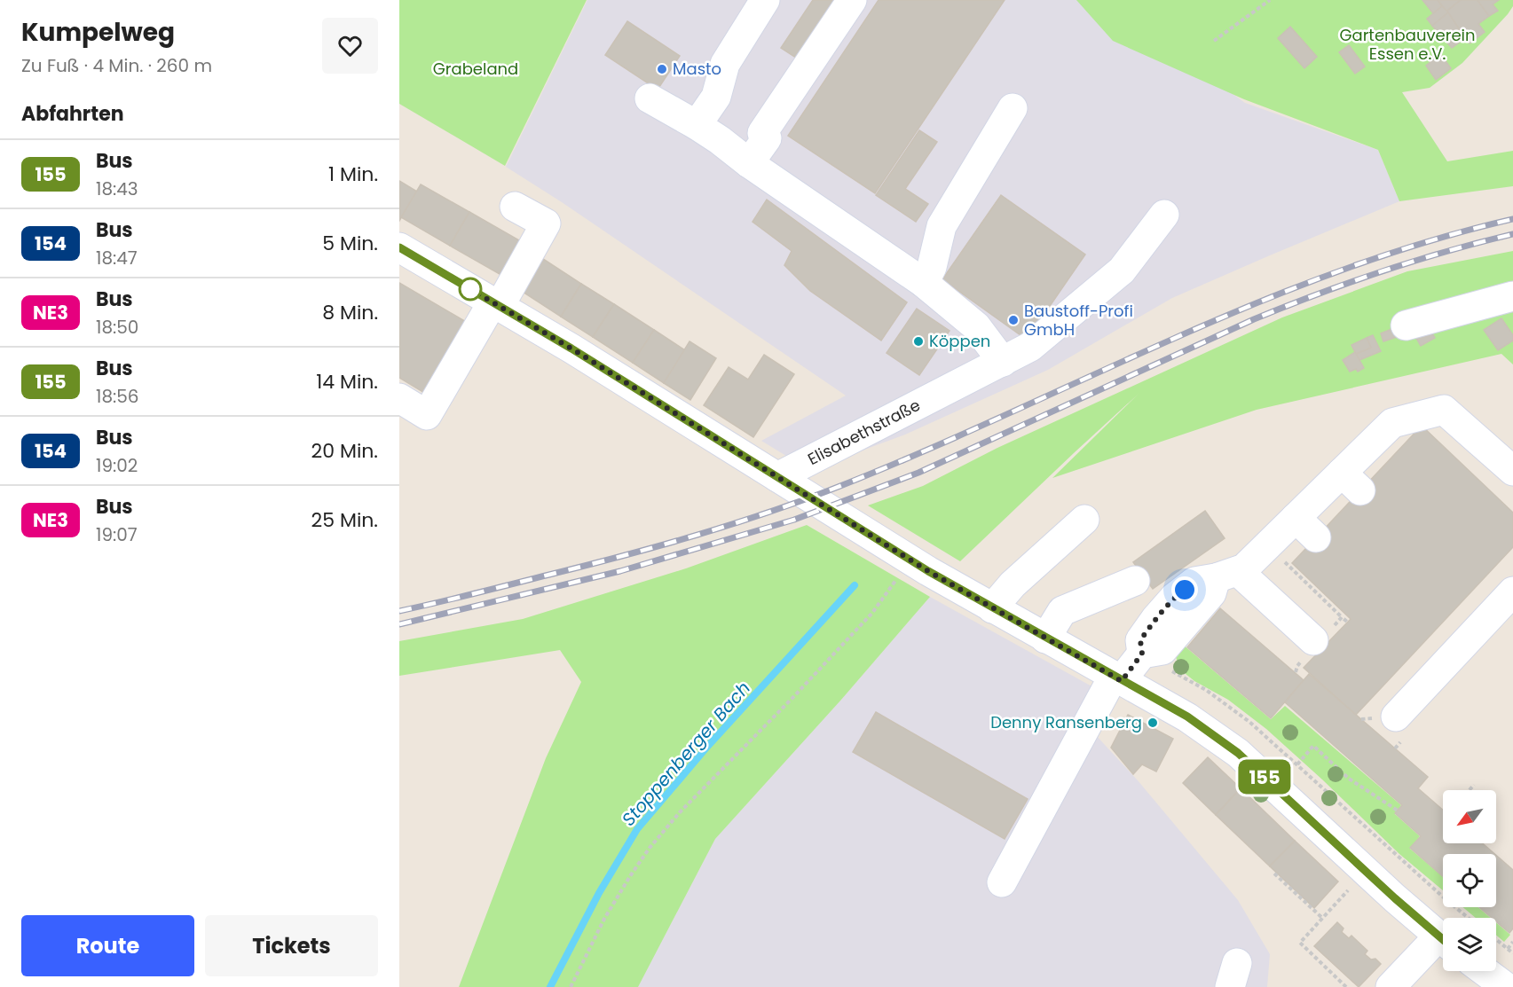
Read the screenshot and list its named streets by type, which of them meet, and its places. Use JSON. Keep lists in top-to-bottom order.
{
  "streets": {
    "street": ["Elisabethstraße"]
  },
  "water": ["Stoppenberger Bach"],
  "parks": ["Gartenbauverein Essen e.V.", "Grabeland"],
  "places": [
    "Masto",
    "Baustoff-Profi GmbH",
    "Köppen",
    "Denny Ransenberg"
  ],
  "lines": ["bus line 155"],
  "north": "bottom left",
  "page": {
    "heading": [
      ["Kumpelweg", "Zu Fuß · 4 Min. · 260 m"],
      "Abfahrten"
    ],
    "on_map": "155",
    "list": [
      {
        "mark": "155",
        "name": "Bus",
        "note": "18:43",
        "value": "1 Min."
      },
      {
        "mark": "154",
        "name": "Bus",
        "note": "18:47",
        "value": "5 Min."
      },
      {
        "mark": "NE3",
        "name": "Bus",
        "note": "18:50",
        "value": "8 Min."
      },
      {
        "mark": "155",
        "name": "Bus",
        "note": "18:56",
        "value": "14 Min."
      },
      {
        "mark": "154",
        "name": "Bus",
        "note": "19:02",
        "value": "20 Min."
      },
      {
        "mark": "NE3",
        "name": "Bus",
        "note": "19:07",
        "value": "25 Min."
      }
    ],
    "buttons": ["Route", "Tickets"]
  }
}
